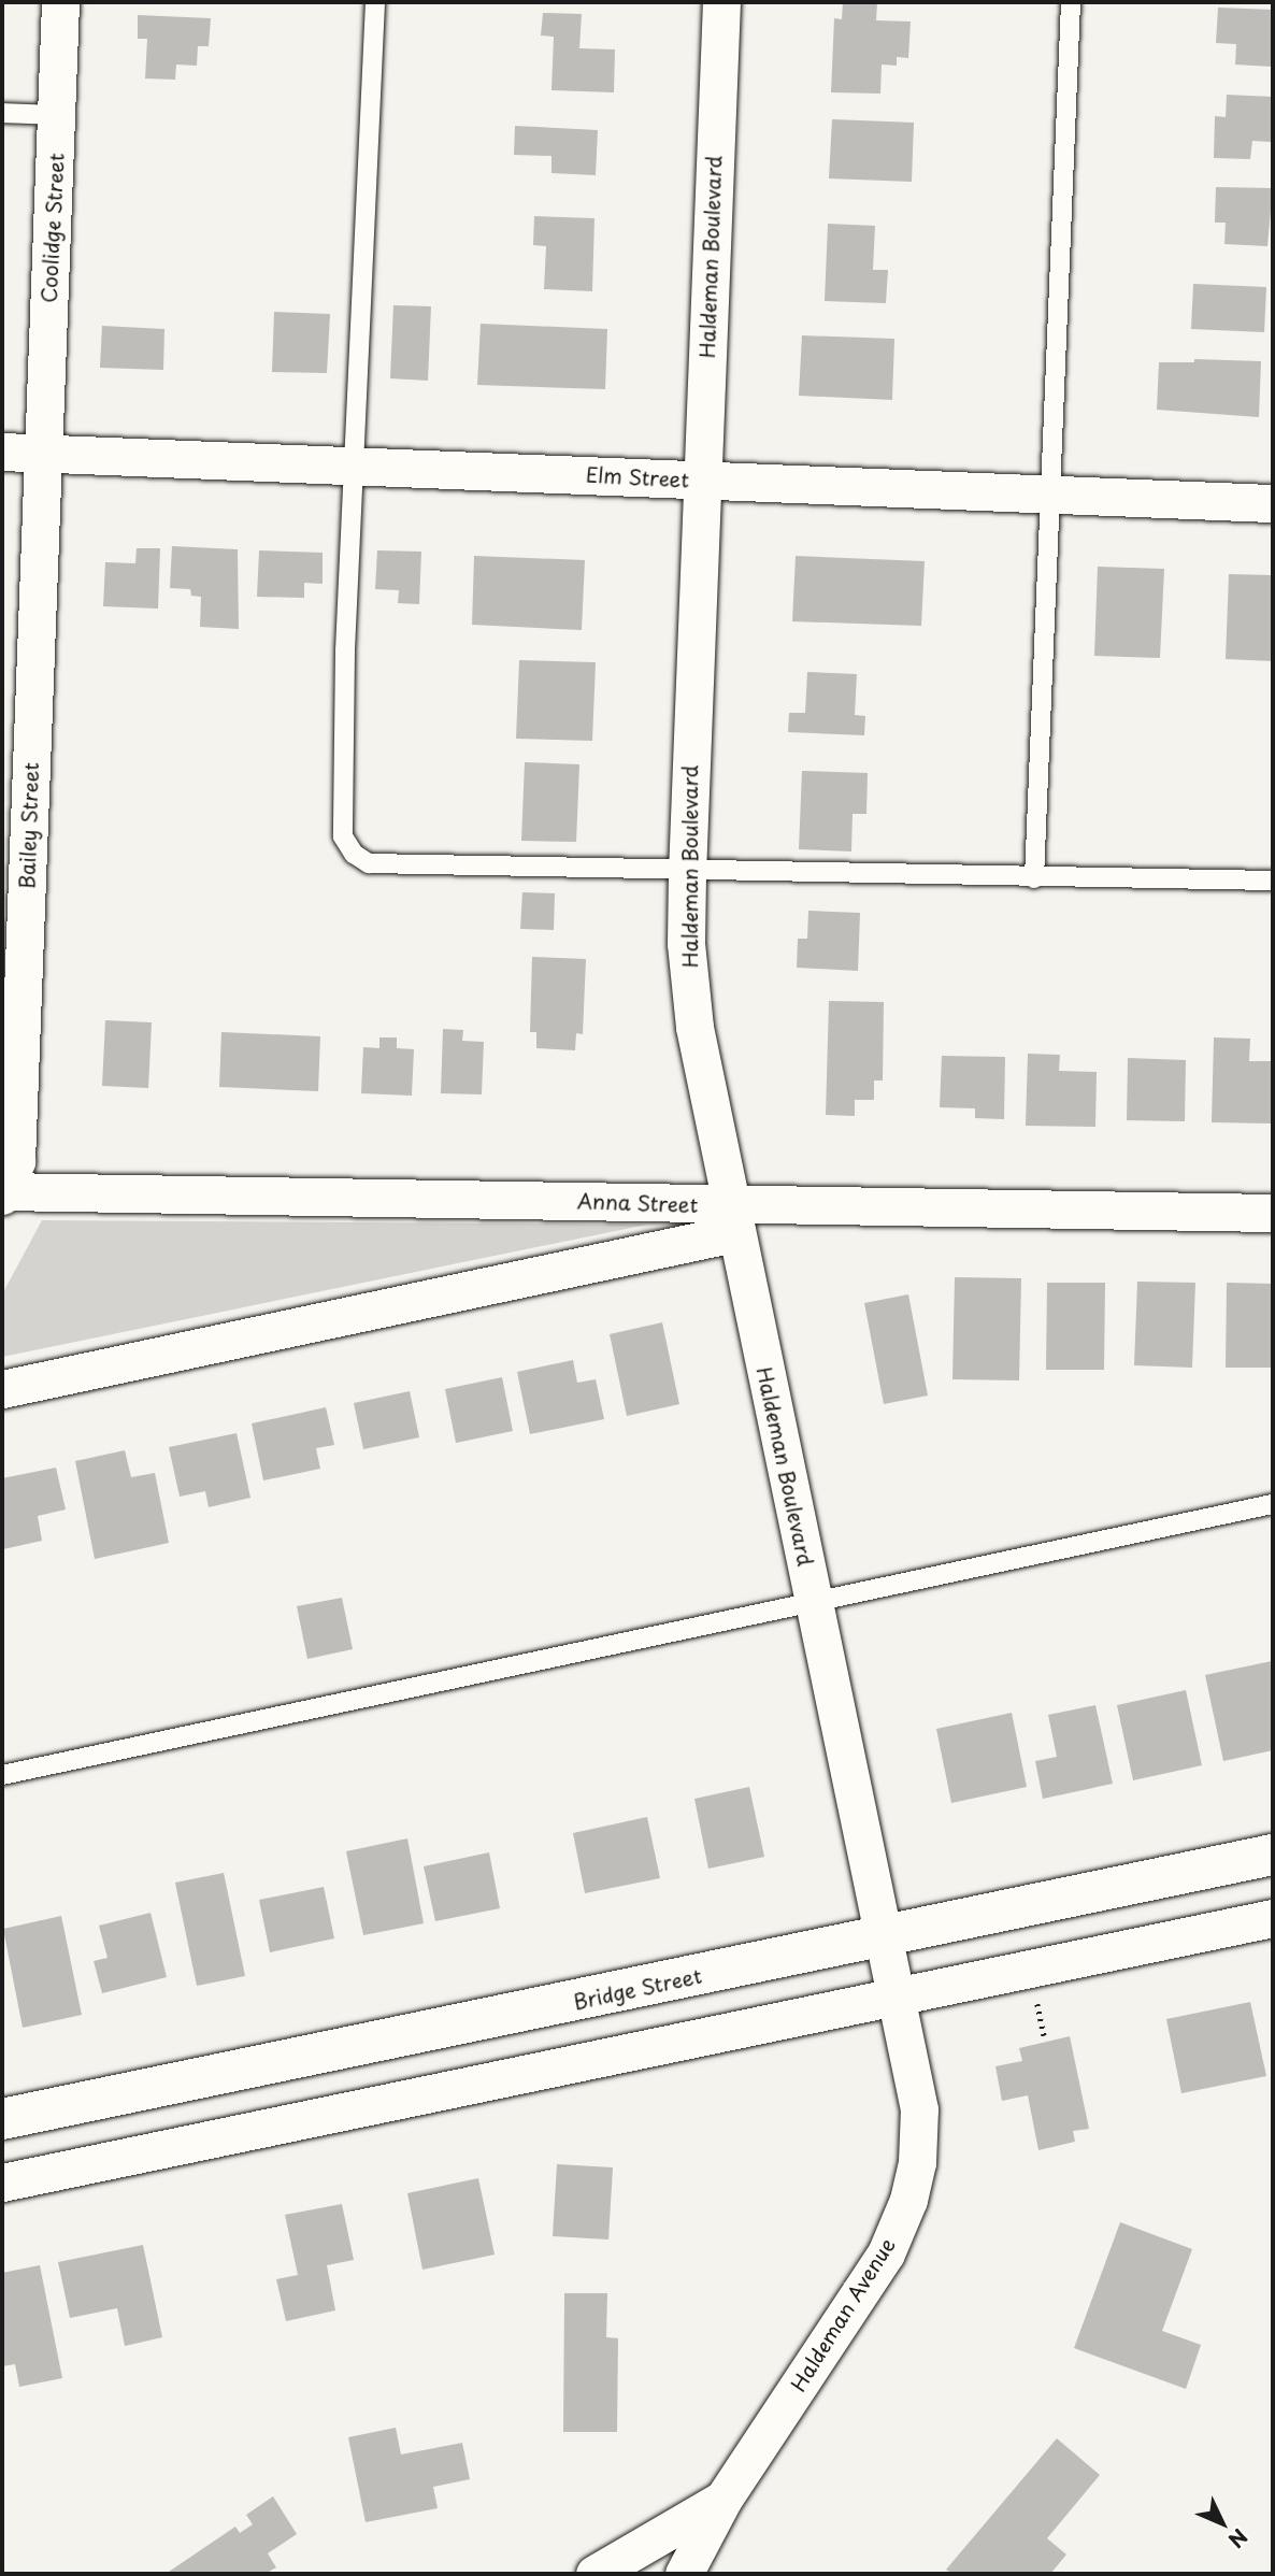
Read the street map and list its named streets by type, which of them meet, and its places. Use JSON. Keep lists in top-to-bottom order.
{
  "streets": {
    "main road": ["Bridge Street"],
    "street": [
      "Coolidge Street",
      "Haldeman Boulevard",
      "Elm Street",
      "Bailey Street",
      "Anna Street",
      "Haldeman Avenue"
    ]
  },
  "crossings": [
    ["Coolidge Street", "Elm Street"],
    ["Coolidge Street", "Bailey Street"],
    ["Haldeman Boulevard", "Elm Street"],
    ["Haldeman Boulevard", "Anna Street"],
    ["Haldeman Boulevard", "Bridge Street"],
    ["Haldeman Boulevard", "Haldeman Avenue"],
    ["Elm Street", "Bailey Street"],
    ["Bailey Street", "Anna Street"],
    ["Bridge Street", "Haldeman Avenue"]
  ],
  "north": "bottom right"
}
